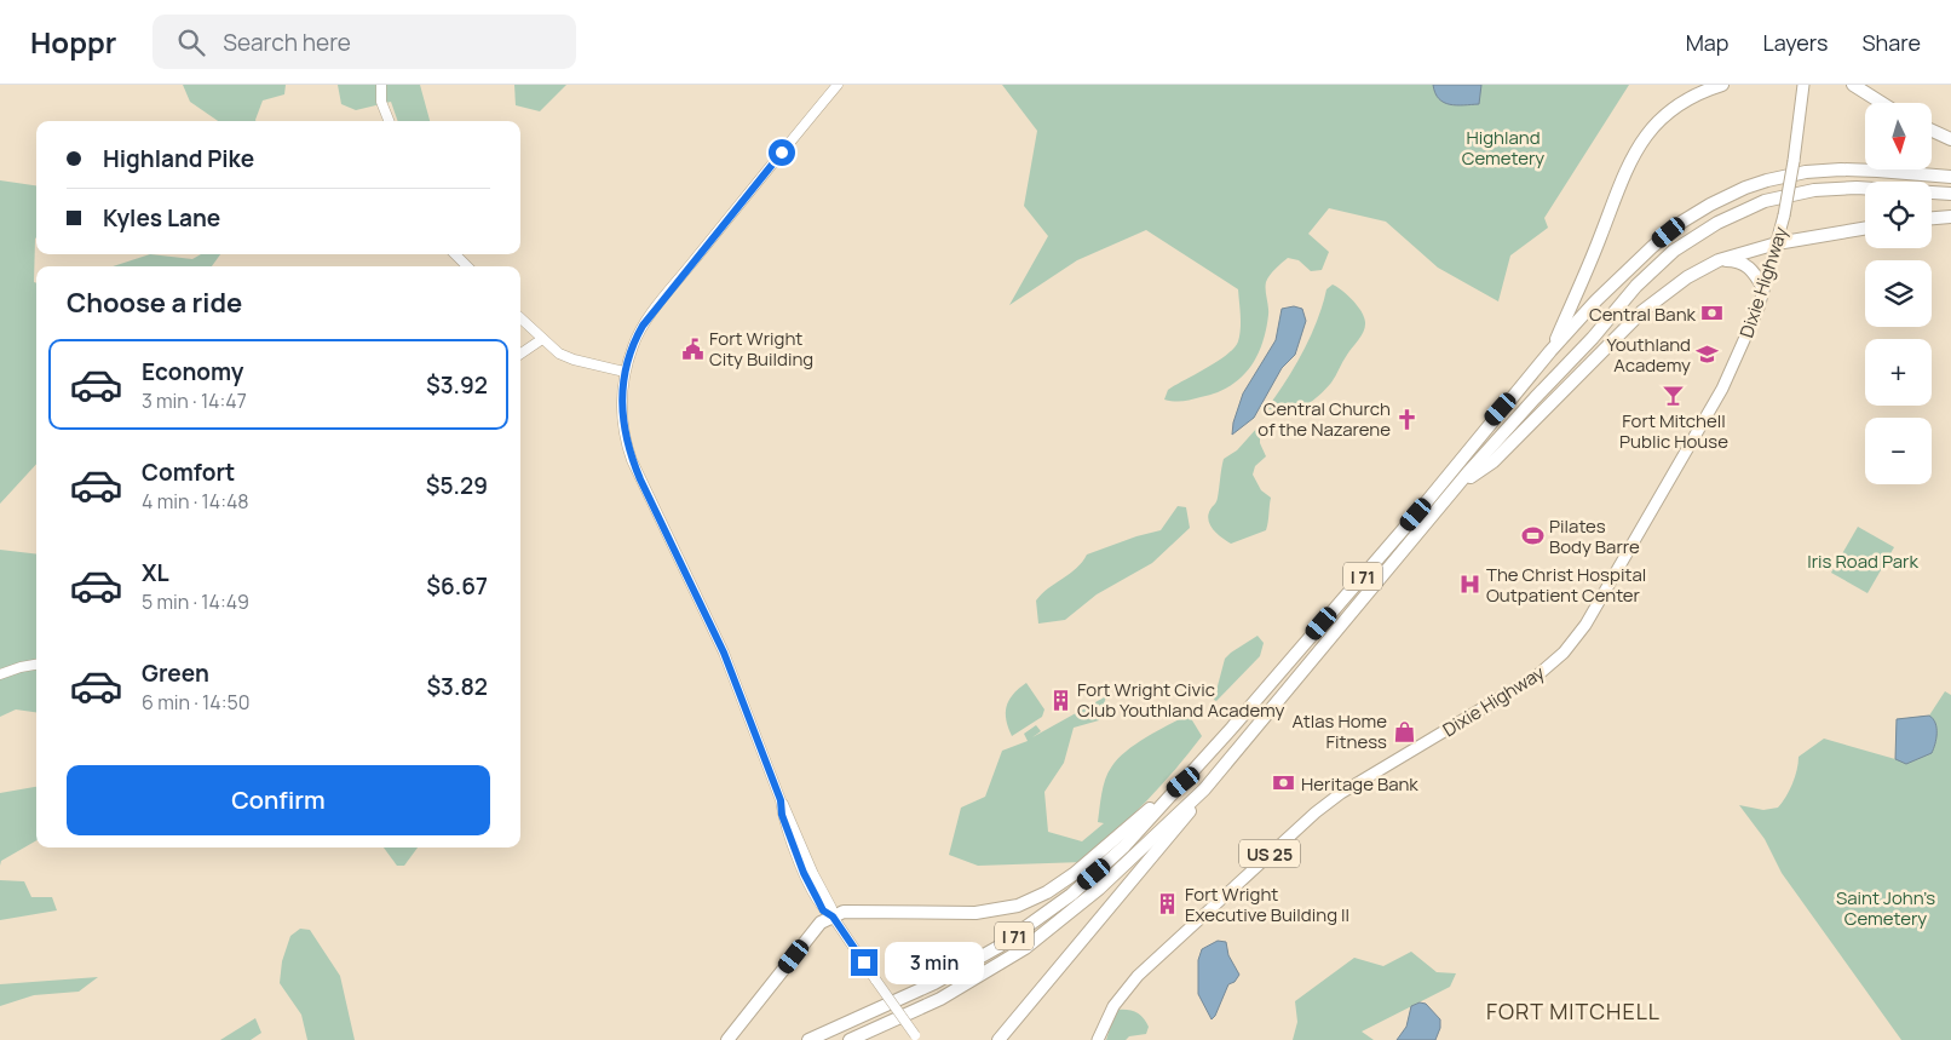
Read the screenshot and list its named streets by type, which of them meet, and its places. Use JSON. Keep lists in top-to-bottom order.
{
  "streets": {
    "highway": ["I 71"],
    "main road": ["Dixie Highway", "US 25"]
  },
  "districts": ["FORT MITCHELL"],
  "parks": ["Highland Cemetery", "Iris Road Park", "Saint John’s Cemetery"],
  "places": {
    "bank": ["Central Bank", "Heritage Bank"],
    "public building": ["Fort Wright City Building"],
    "school or university": ["Youthland Academy"],
    "bar": ["Fort Mitchell Public House"],
    "church": ["Central Church of the Nazarene"],
    "sports": ["Pilates Body Barre"],
    "hospital": ["The Christ Hospital Outpatient Center"],
    "building": ["Fort Wright Civic Club Youthland Academy", "Fort Wright Executive Building II"],
    "shop": ["Atlas Home Fitness"]
  },
  "north": "bottom",
  "page": {
    "header": "Hoppr",
    "search": "Search here",
    "nav": ["Map", "Layers", "Share"],
    "map_buttons": ["+", "−"],
    "banner": ["Highland Pike", "Kyles Lane"],
    "heading": "Choose a ride",
    "list": [
      {
        "name": "Economy",
        "note": "3 min · 14:47",
        "value": "$3.92"
      },
      {
        "name": "Comfort",
        "note": "4 min · 14:48",
        "value": "$5.29"
      },
      {
        "name": "XL",
        "note": "5 min · 14:49",
        "value": "$6.67"
      },
      {
        "name": "Green",
        "note": "6 min · 14:50",
        "value": "$3.82"
      }
    ],
    "buttons": "Confirm",
    "bubble": "3 min"
  }
}
